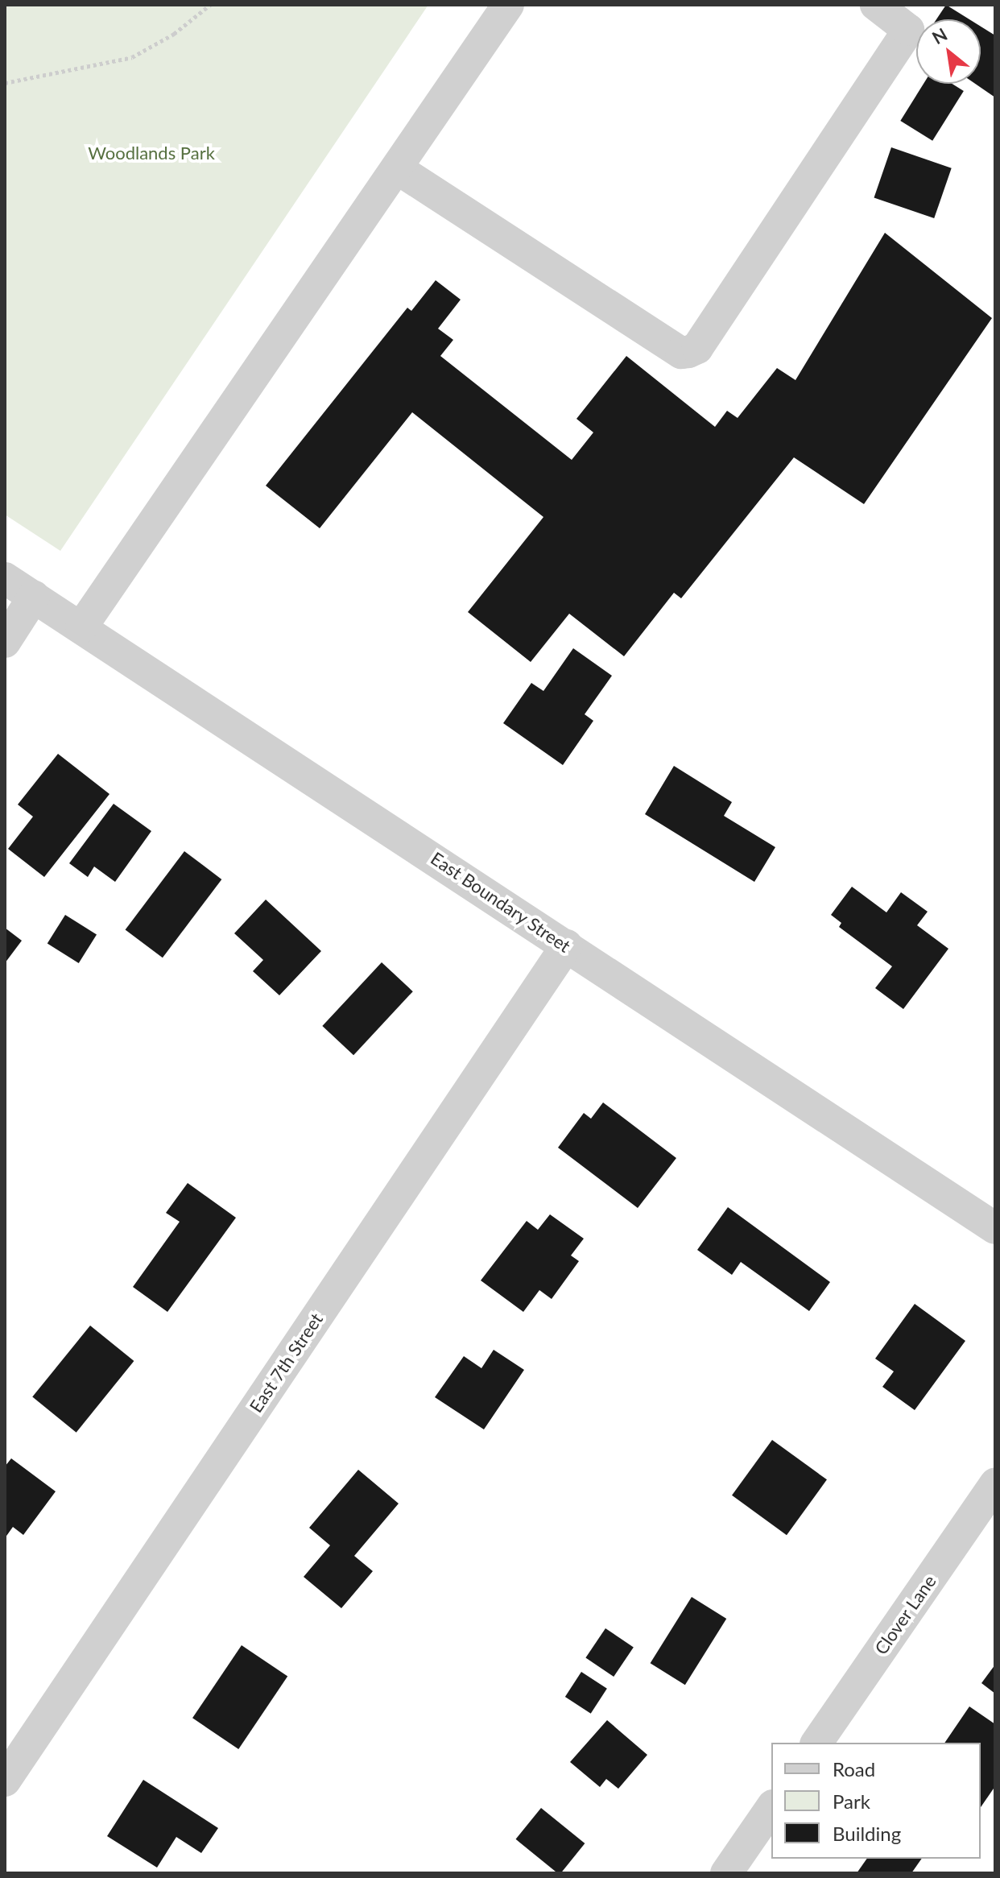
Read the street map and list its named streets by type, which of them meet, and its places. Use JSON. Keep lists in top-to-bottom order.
{
  "streets": {
    "street": ["East Boundary Street", "East 7th Street", "Clover Lane"]
  },
  "crossings": [
    ["East Boundary Street", "East 7th Street"]
  ],
  "parks": ["Woodlands Park"],
  "legend": ["Road", "Park", "Building"],
  "north": "top left"
}
